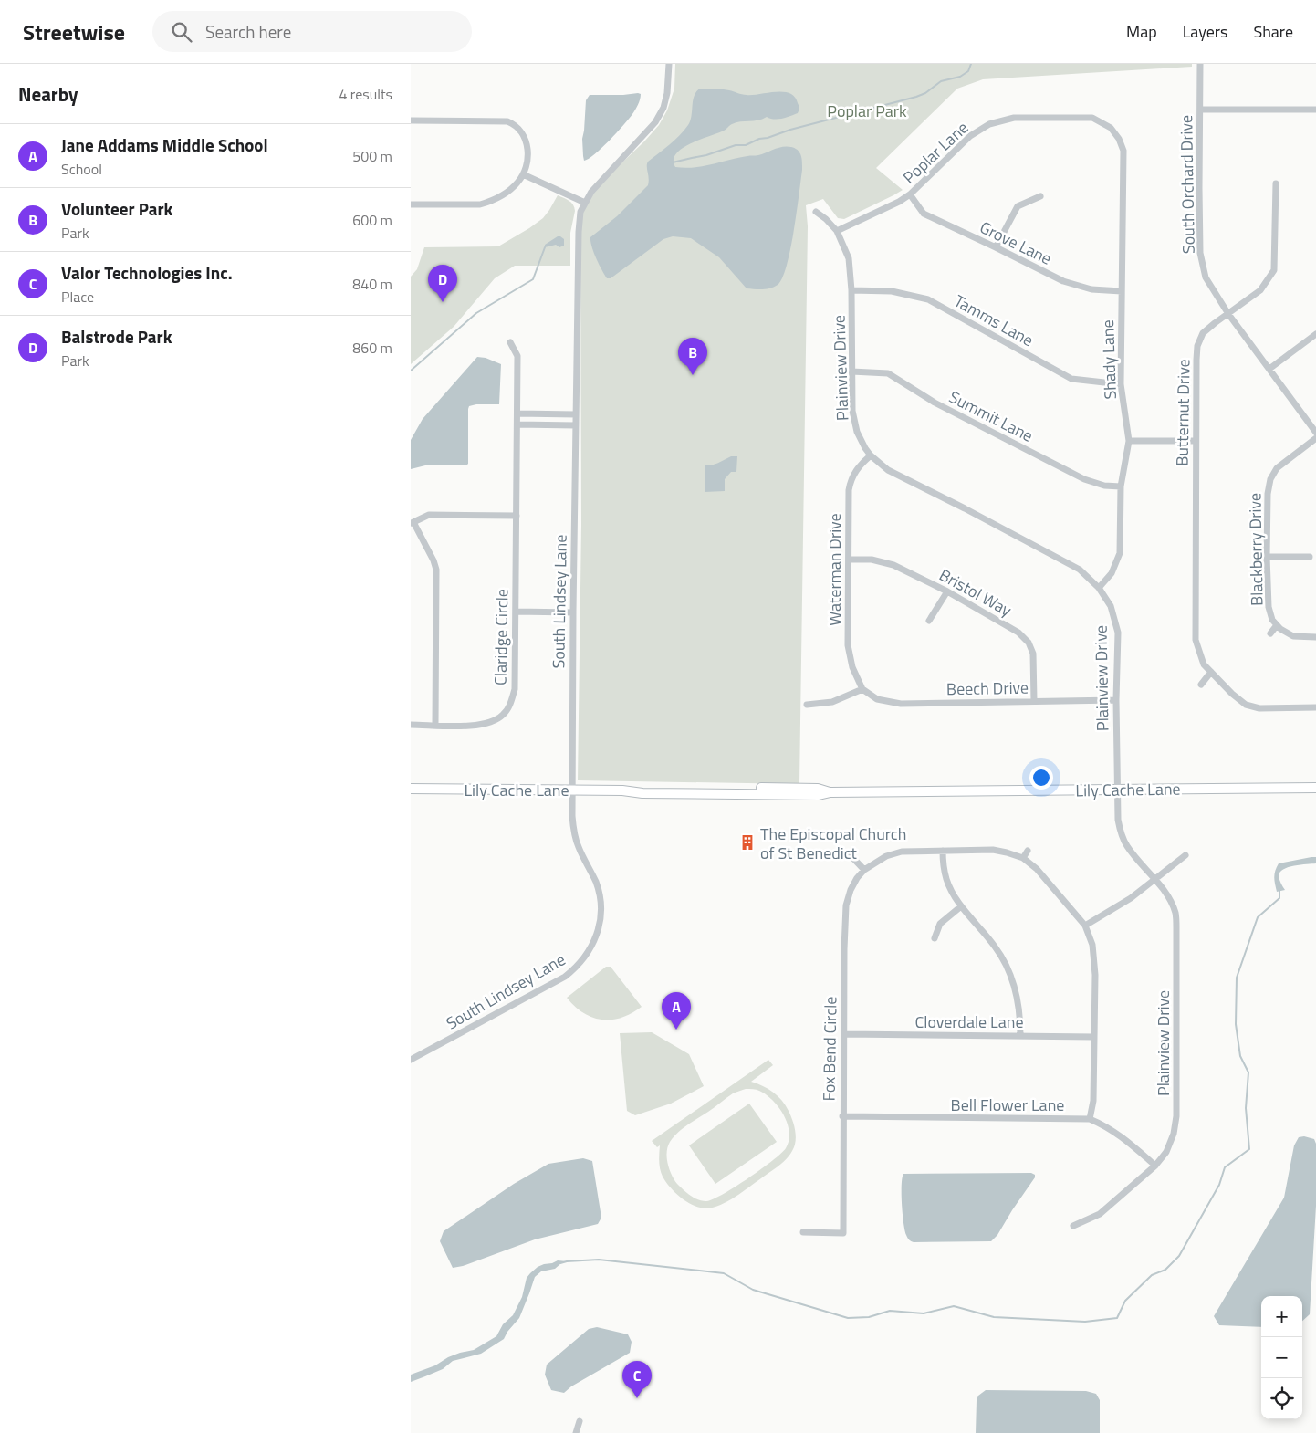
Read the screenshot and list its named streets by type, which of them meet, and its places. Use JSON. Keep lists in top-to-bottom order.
{
  "streets": {
    "street": [
      "Poplar Lane",
      "South Orchard Drive",
      "Grove Lane",
      "Tamms Lane",
      "Shady Lane",
      "Plainview Drive",
      "Butternut Drive",
      "Summit Lane",
      "Blackberry Drive",
      "Waterman Drive",
      "Bristol Way",
      "South Lindsey Lane",
      "Claridge Circle",
      "Beech Drive",
      "Lily Cache Lane",
      "Cloverdale Lane",
      "Fox Bend Circle",
      "Bell Flower Lane"
    ]
  },
  "crossings": [
    ["Poplar Lane", "Grove Lane"],
    ["Poplar Lane", "Shady Lane"],
    ["Poplar Lane", "Plainview Drive"],
    ["South Orchard Drive", "Butternut Drive"],
    ["Grove Lane", "Shady Lane"],
    ["Tamms Lane", "Shady Lane"],
    ["Tamms Lane", "Plainview Drive"],
    ["Shady Lane", "Plainview Drive"],
    ["Shady Lane", "Summit Lane"],
    ["Plainview Drive", "Summit Lane"],
    ["Plainview Drive", "Waterman Drive"],
    ["Plainview Drive", "Beech Drive"],
    ["Plainview Drive", "Lily Cache Lane"],
    ["Plainview Drive", "Bell Flower Lane"],
    ["Waterman Drive", "Bristol Way"],
    ["Waterman Drive", "Beech Drive"],
    ["Bristol Way", "Beech Drive"],
    ["South Lindsey Lane", "Lily Cache Lane"],
    ["Cloverdale Lane", "Fox Bend Circle"],
    ["Fox Bend Circle", "Bell Flower Lane"]
  ],
  "parks": ["Poplar Park"],
  "places": {
    "building": ["The Episcopal Church of St Benedict"]
  },
  "page": {
    "header": "Streetwise",
    "search": "Search here",
    "nav": ["Map", "Layers", "Share"],
    "heading": ["Nearby", "4 results"],
    "list": [
      {
        "mark": "A",
        "name": "Jane Addams Middle School",
        "note": "School",
        "value": "500 m"
      },
      {
        "mark": "B",
        "name": "Volunteer Park",
        "note": "Park",
        "value": "600 m"
      },
      {
        "mark": "C",
        "name": "Valor Technologies Inc.",
        "note": "Place",
        "value": "840 m"
      },
      {
        "mark": "D",
        "name": "Balstrode Park",
        "note": "Park",
        "value": "860 m"
      }
    ],
    "pins": [
      "D",
      "B",
      "A",
      "C"
    ],
    "map_buttons": ["+", "−"]
  }
}
